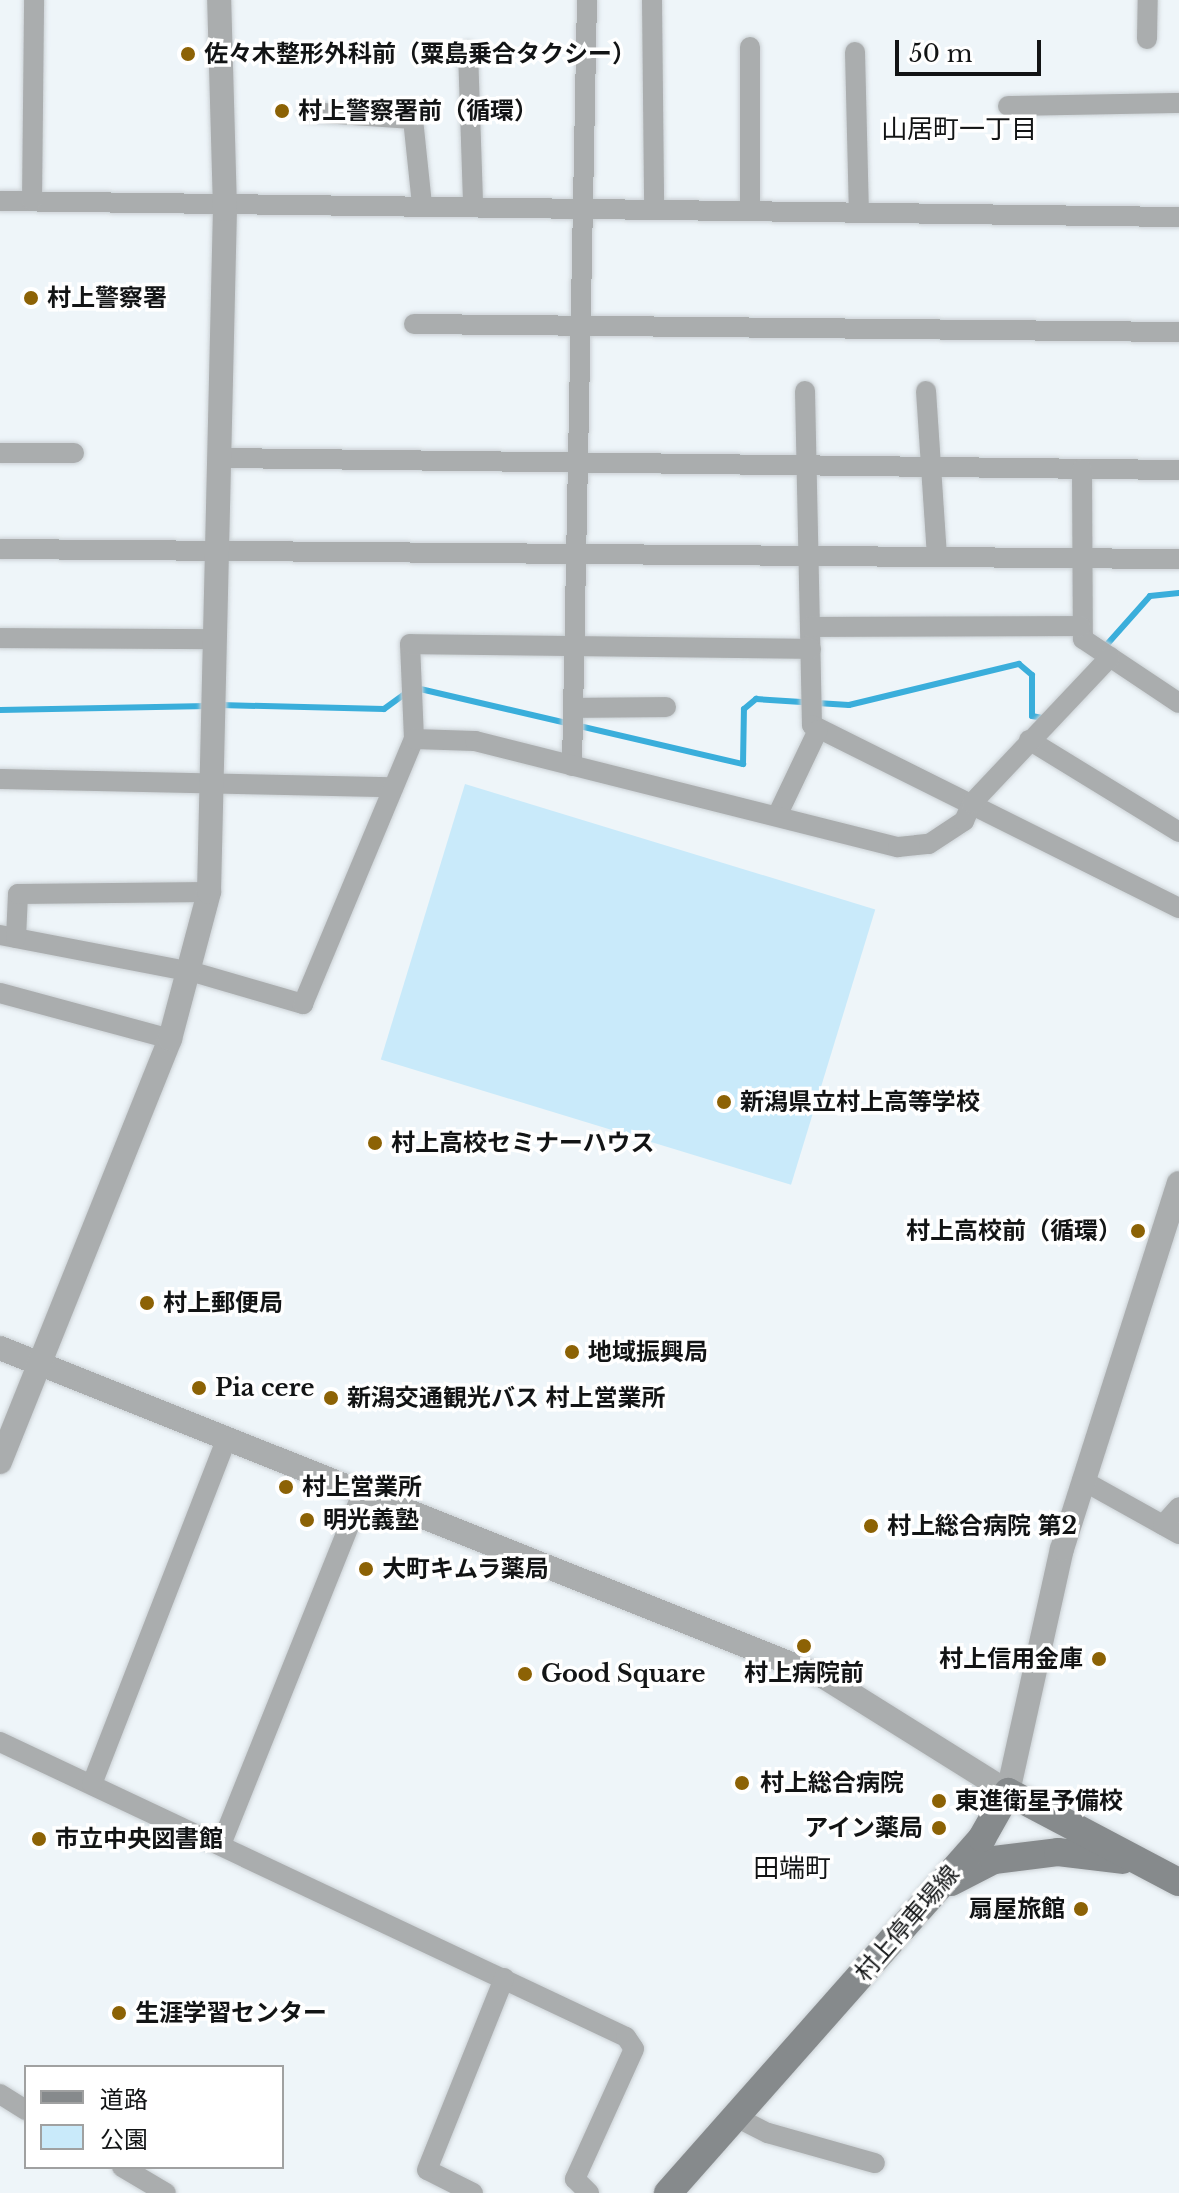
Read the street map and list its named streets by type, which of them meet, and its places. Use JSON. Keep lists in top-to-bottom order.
{
  "streets": {
    "main road": ["村上停車場線"]
  },
  "districts": ["山居町一丁目", "田端町"],
  "places": [
    "佐々木整形外科前（粟島乗合タクシー）",
    "村上警察署前（循環）",
    "村上警察署",
    "新潟県立村上高等学校",
    "村上高校セミナーハウス",
    "村上高校前（循環）",
    "村上郵便局",
    "地域振興局",
    "Pia cere",
    "新潟交通観光バス 村上営業所",
    "村上営業所",
    "明光義塾",
    "村上総合病院 第2",
    "大町キムラ薬局",
    "村上病院前",
    "村上信用金庫",
    "Good Square",
    "村上総合病院",
    "東進衛星予備校",
    "アイン薬局",
    "市立中央図書館",
    "扇屋旅館",
    "生涯学習センター"
  ],
  "legend": ["道路", "公園"],
  "scale_bar": "50 m"
}
